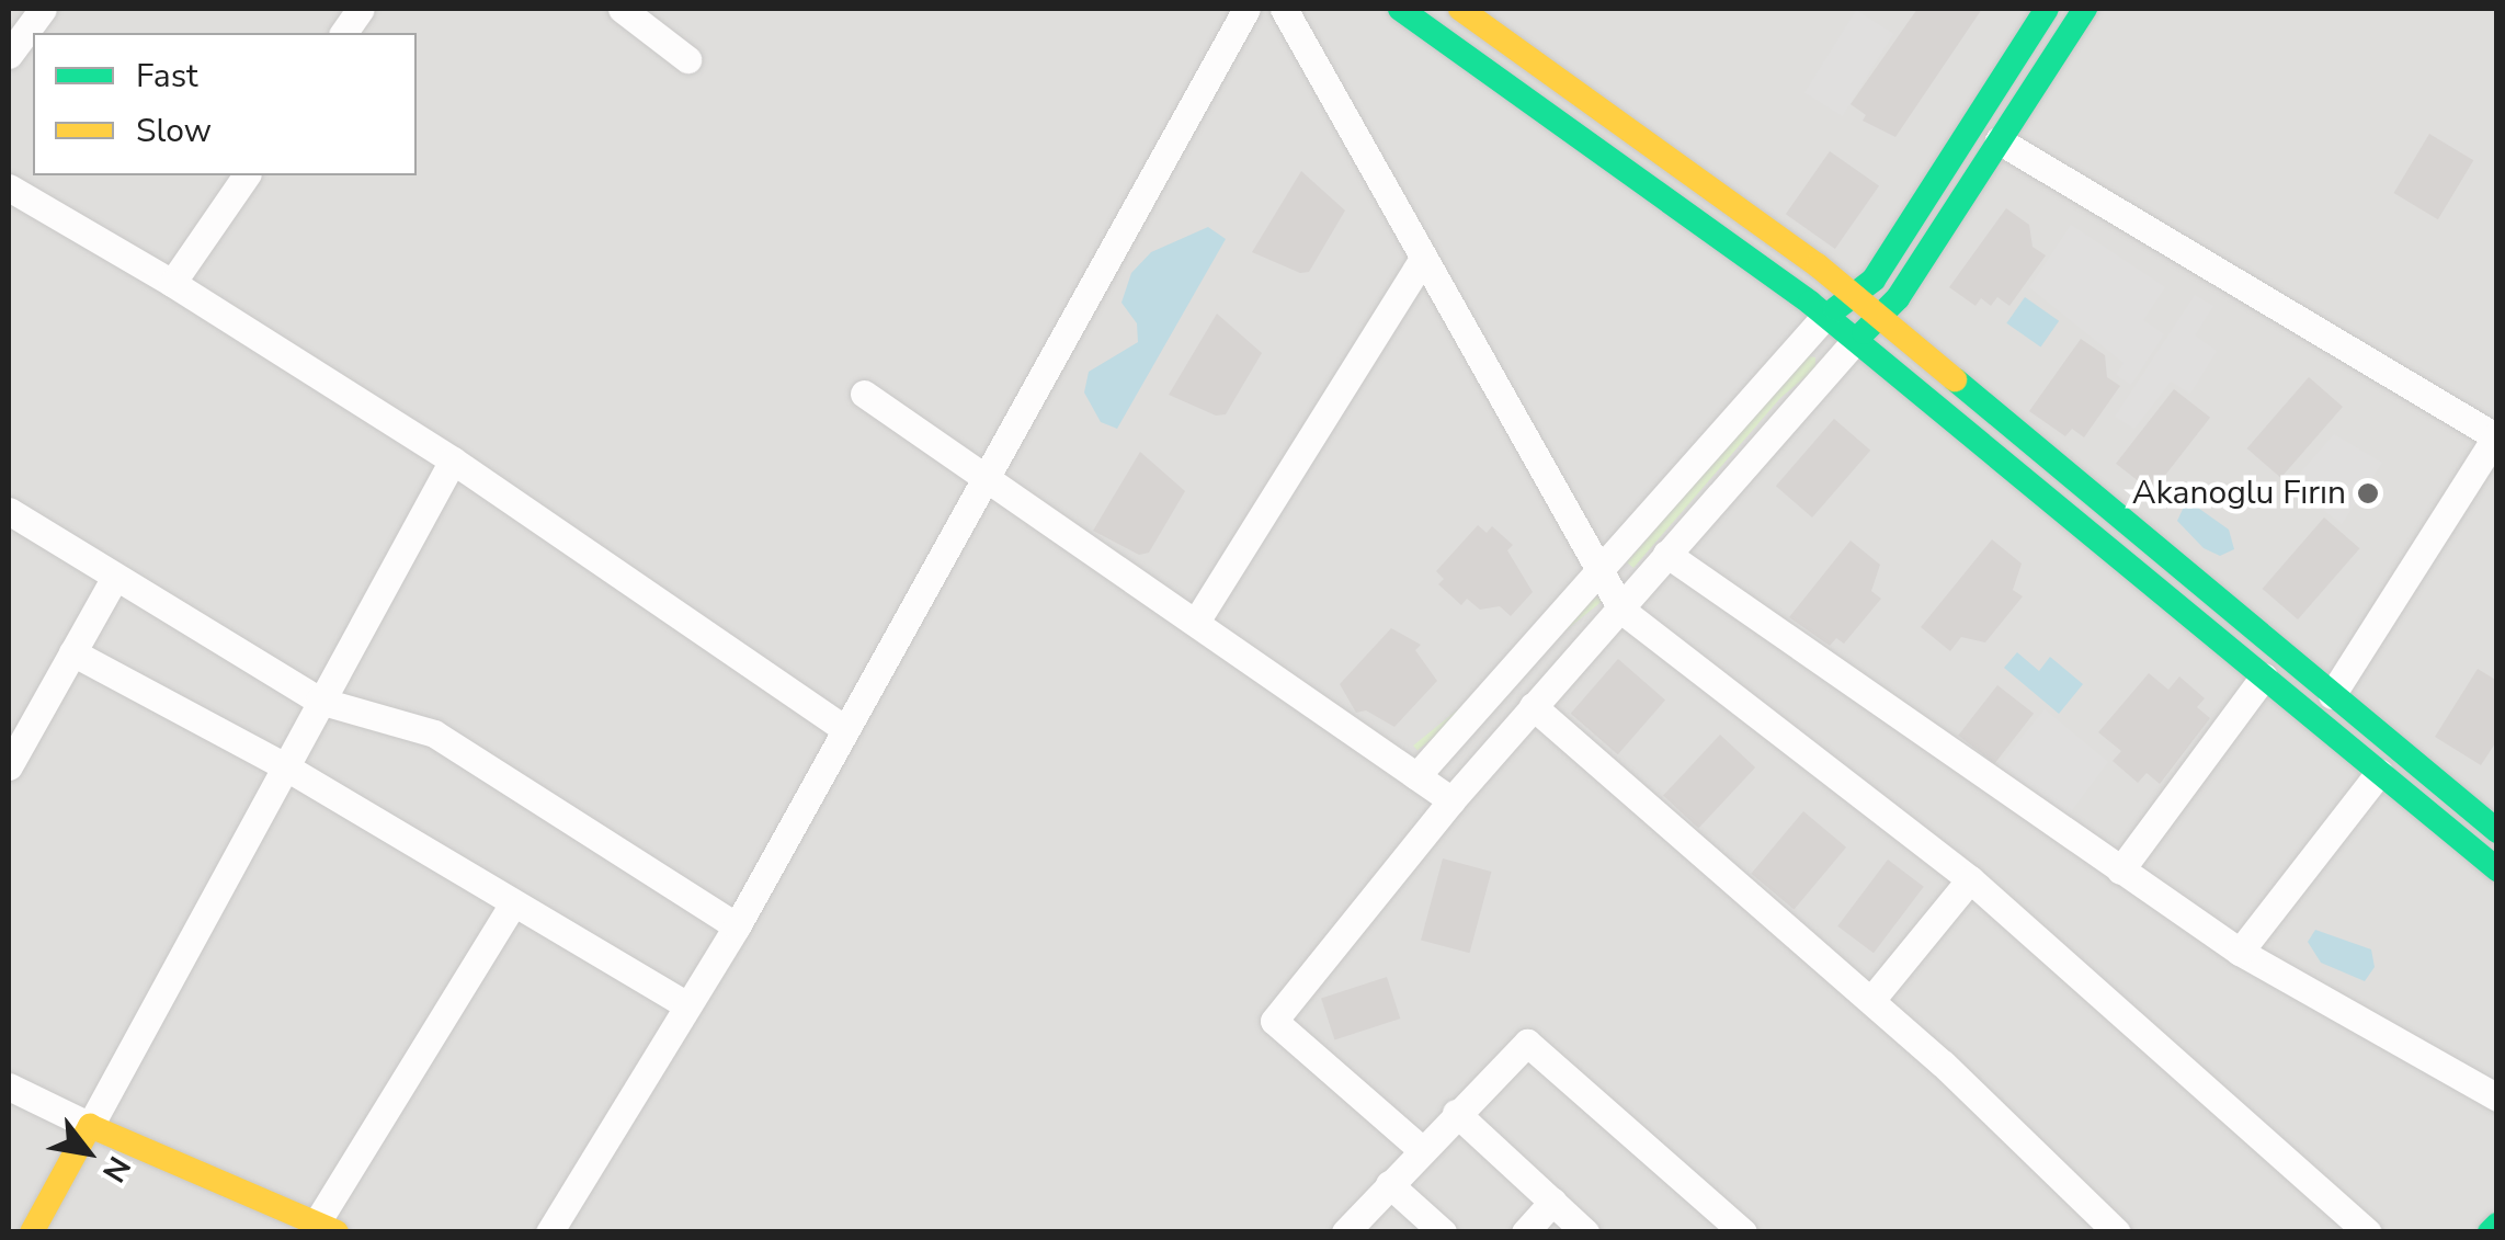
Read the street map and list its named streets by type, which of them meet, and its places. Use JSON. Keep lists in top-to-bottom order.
{
  "places": ["Akanoglu Fırın"],
  "legend": ["Fast", "Slow"],
  "north": "bottom right"
}
